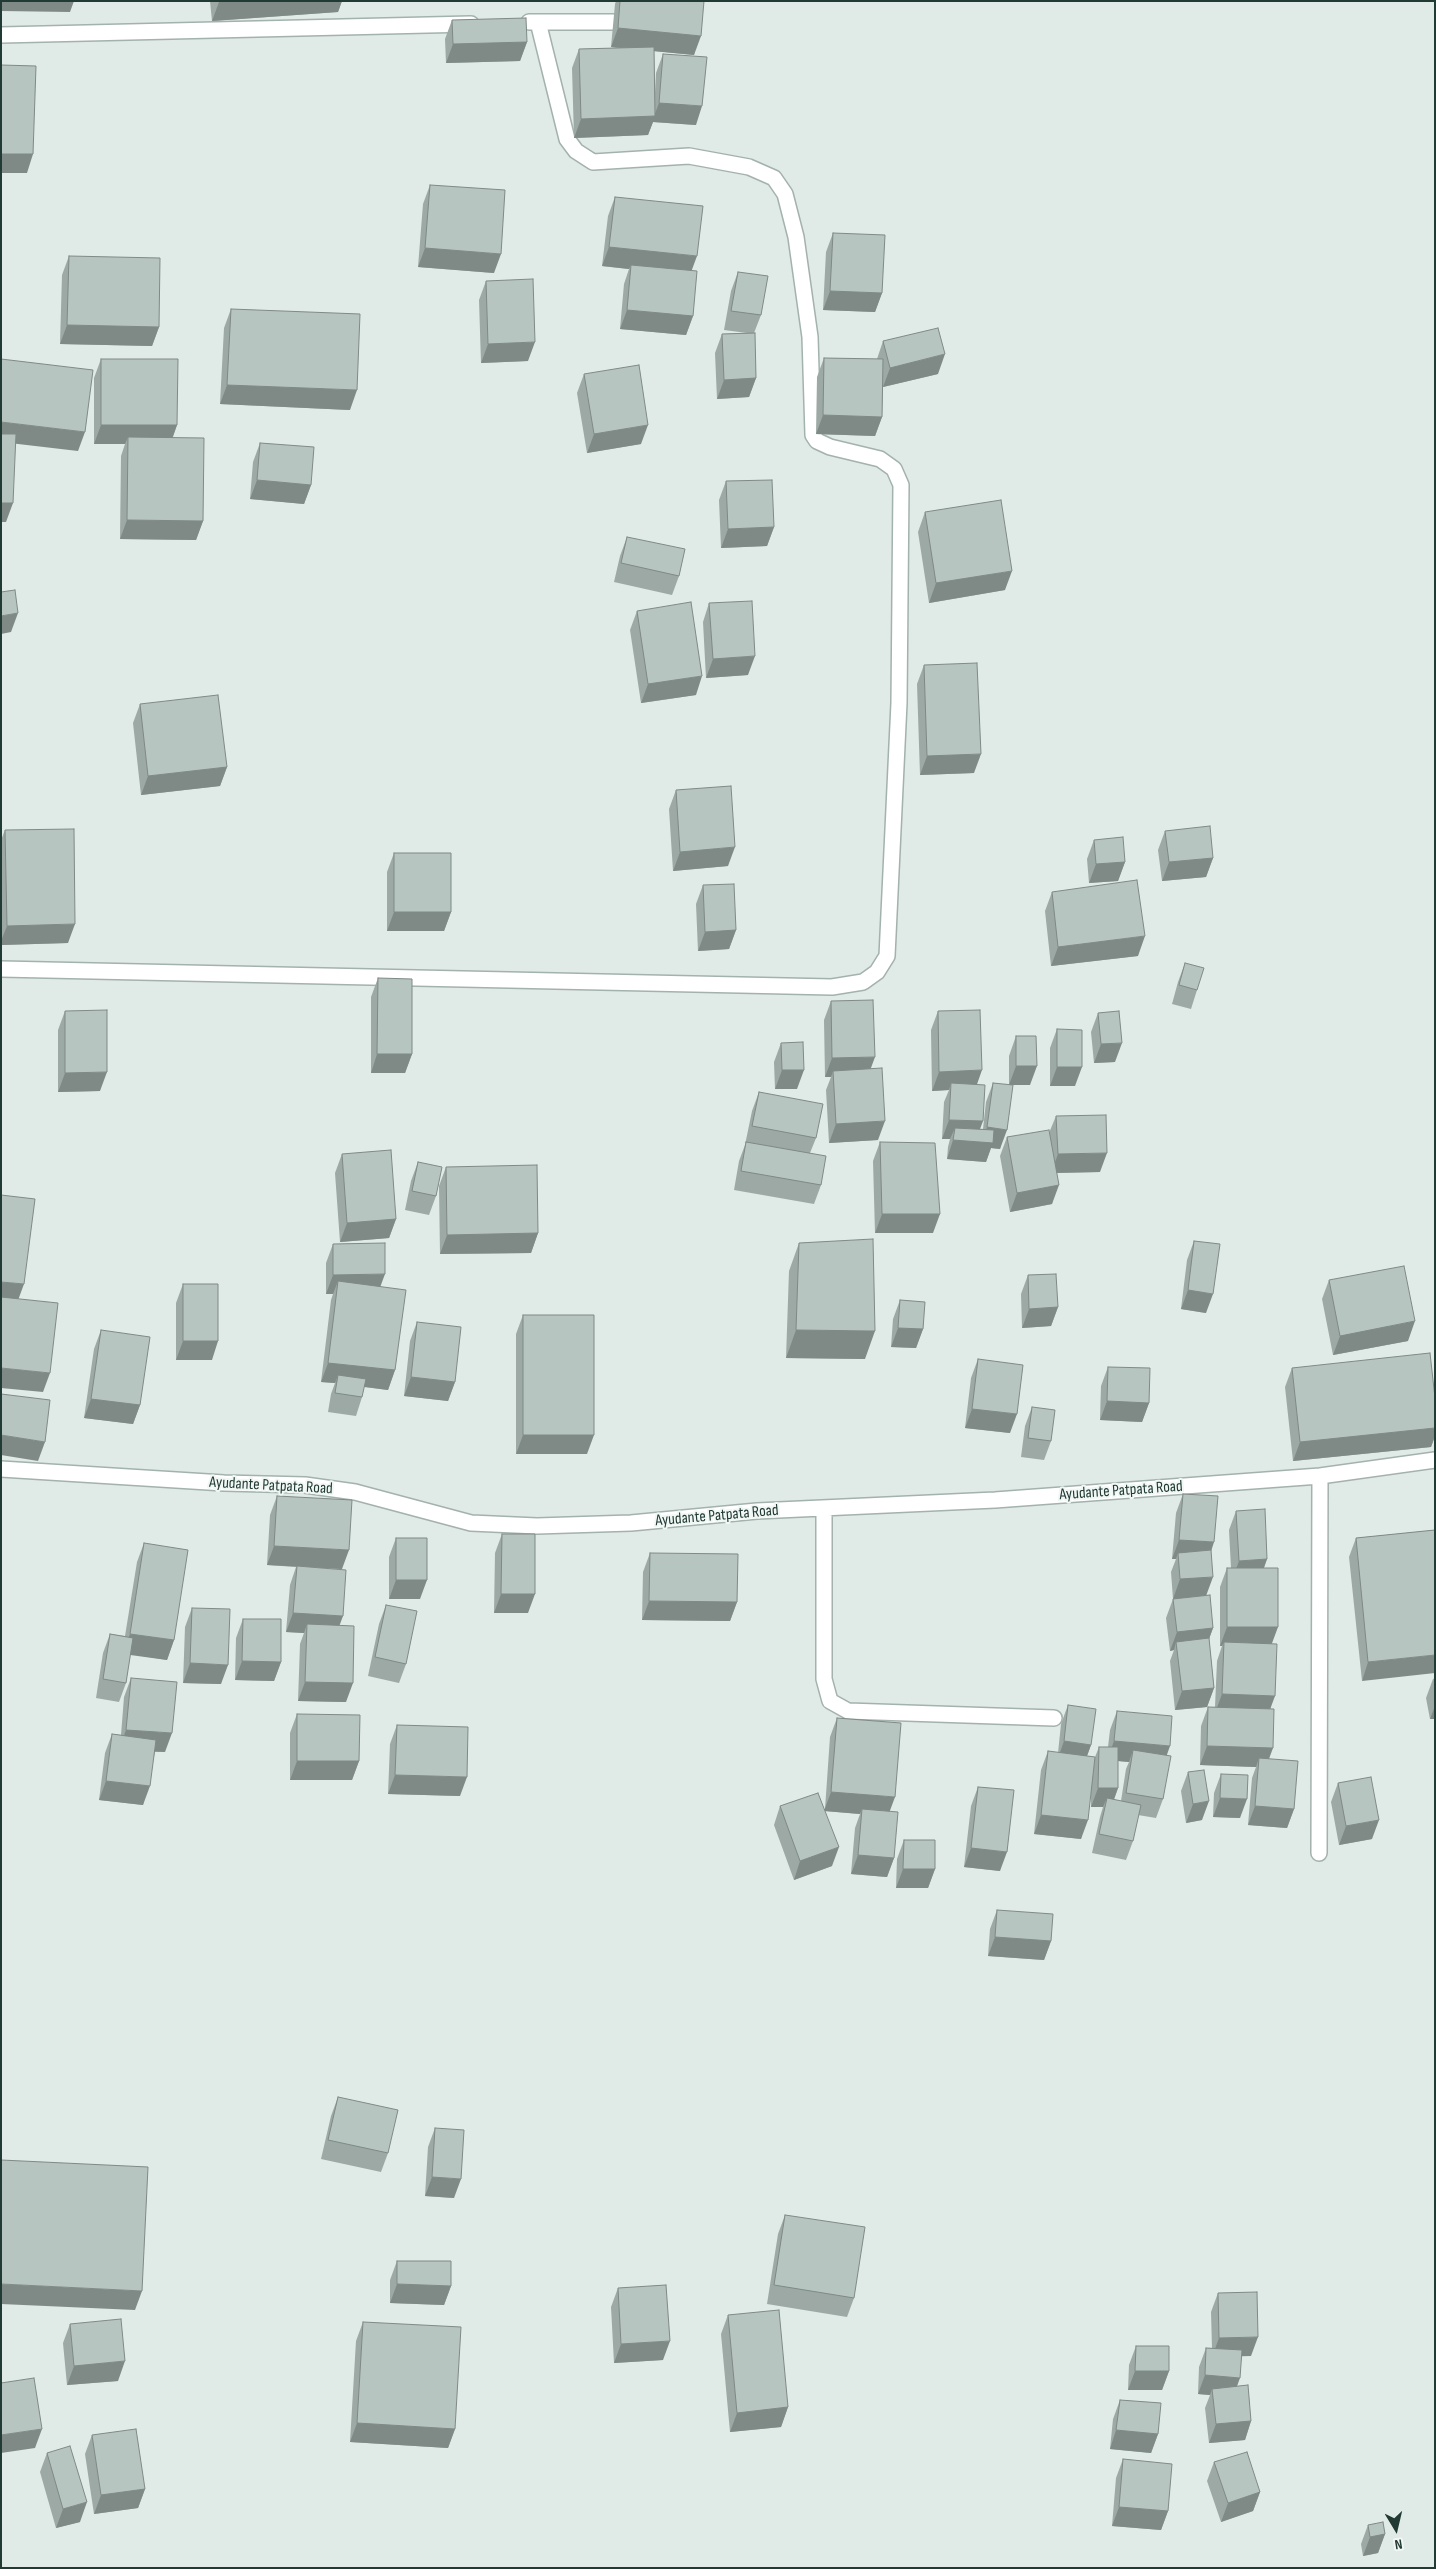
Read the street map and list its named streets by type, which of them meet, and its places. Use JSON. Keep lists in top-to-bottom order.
{
  "streets": {
    "street": ["Ayudante Patpata Road"]
  },
  "north": "bottom"
}
